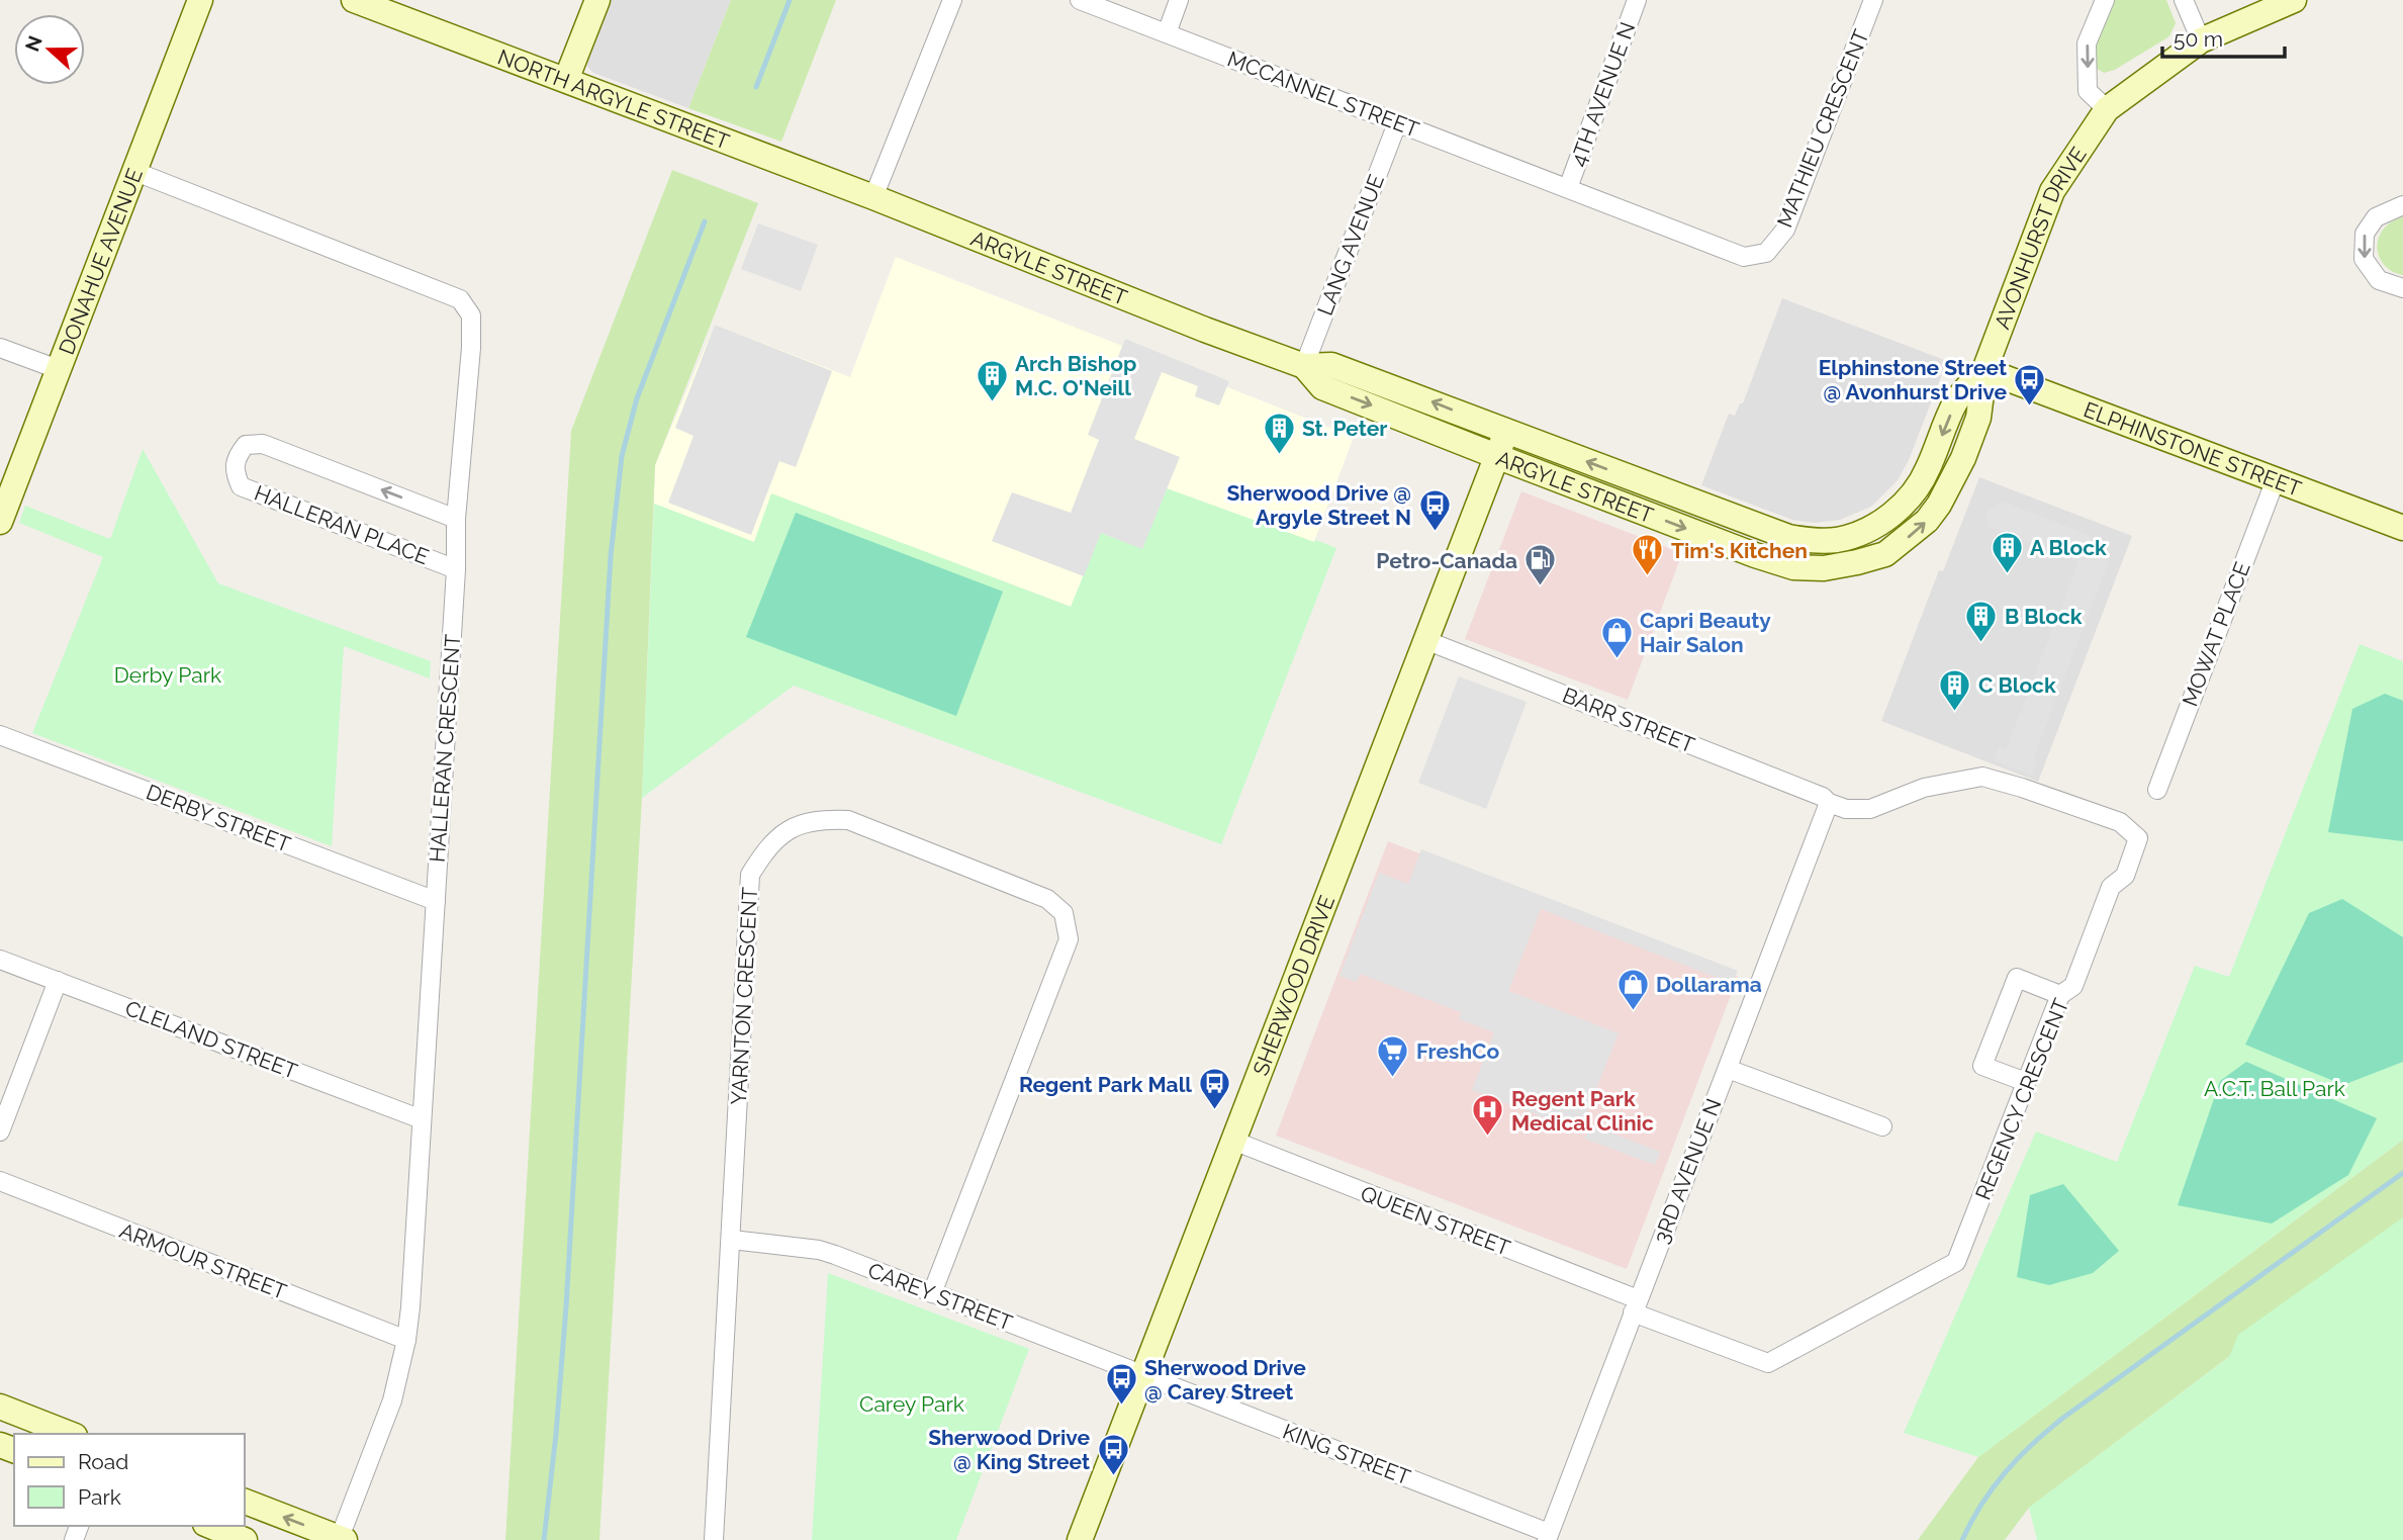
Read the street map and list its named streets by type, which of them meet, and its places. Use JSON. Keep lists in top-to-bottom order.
{
  "streets": {
    "street": [
      "MCCANNEL STREET",
      "4TH AVENUE N",
      "NORTH ARGYLE STREET",
      "MATHIEU CRESCENT",
      "AVONHURST DRIVE",
      "LANG AVENUE",
      "DONAHUE AVENUE",
      "ARGYLE STREET",
      "ELPHINSTONE STREET",
      "HALLERAN PLACE",
      "MOWAT PLACE",
      "BARR STREET",
      "HALLERAN CRESCENT",
      "DERBY STREET",
      "SHERWOOD DRIVE",
      "YARNTON CRESCENT",
      "CLELAND STREET",
      "REGENCY CRESCENT",
      "3RD AVENUE N",
      "QUEEN STREET",
      "ARMOUR STREET",
      "CAREY STREET",
      "KING STREET"
    ]
  },
  "crossings": [
    ["MCCANNEL STREET", "4TH AVENUE N"],
    ["MCCANNEL STREET", "MATHIEU CRESCENT"],
    ["MCCANNEL STREET", "LANG AVENUE"],
    ["4TH AVENUE N", "MATHIEU CRESCENT"],
    ["NORTH ARGYLE STREET", "ARGYLE STREET"],
    ["AVONHURST DRIVE", "ARGYLE STREET"],
    ["AVONHURST DRIVE", "ELPHINSTONE STREET"],
    ["LANG AVENUE", "ARGYLE STREET"],
    ["DONAHUE AVENUE", "HALLERAN CRESCENT"],
    ["ARGYLE STREET", "SHERWOOD DRIVE"],
    ["ELPHINSTONE STREET", "MOWAT PLACE"],
    ["HALLERAN PLACE", "HALLERAN CRESCENT"],
    ["BARR STREET", "SHERWOOD DRIVE"],
    ["BARR STREET", "REGENCY CRESCENT"],
    ["BARR STREET", "3RD AVENUE N"],
    ["HALLERAN CRESCENT", "DERBY STREET"],
    ["HALLERAN CRESCENT", "CLELAND STREET"],
    ["HALLERAN CRESCENT", "ARMOUR STREET"],
    ["SHERWOOD DRIVE", "QUEEN STREET"],
    ["SHERWOOD DRIVE", "CAREY STREET"],
    ["SHERWOOD DRIVE", "KING STREET"],
    ["YARNTON CRESCENT", "CAREY STREET"],
    ["REGENCY CRESCENT", "3RD AVENUE N"],
    ["REGENCY CRESCENT", "QUEEN STREET"],
    ["3RD AVENUE N", "QUEEN STREET"],
    ["3RD AVENUE N", "KING STREET"],
    ["CAREY STREET", "KING STREET"]
  ],
  "parks": ["Derby Park", "A.C.T. Ball Park", "Carey Park"],
  "places": {
    "building": [
      "Arch Bishop M.C. O'Neill",
      "St. Peter",
      "A Block",
      "B Block",
      "C Block"
    ],
    "bus stop": [
      "Elphinstone Street @ Avonhurst Drive",
      "Sherwood Drive @ Argyle Street N",
      "Regent Park Mall",
      "Sherwood Drive @ Carey Street",
      "Sherwood Drive @ King Street"
    ],
    "restaurant": ["Tim's Kitchen"],
    "fuel station": ["Petro-Canada"],
    "shop": ["Capri Beauty Hair Salon", "Dollarama"],
    "supermarket": ["FreshCo"],
    "hospital": ["Regent Park Medical Clinic"]
  },
  "legend": ["Road", "Park"],
  "scale_bar": "50 m",
  "north": "left"
}
